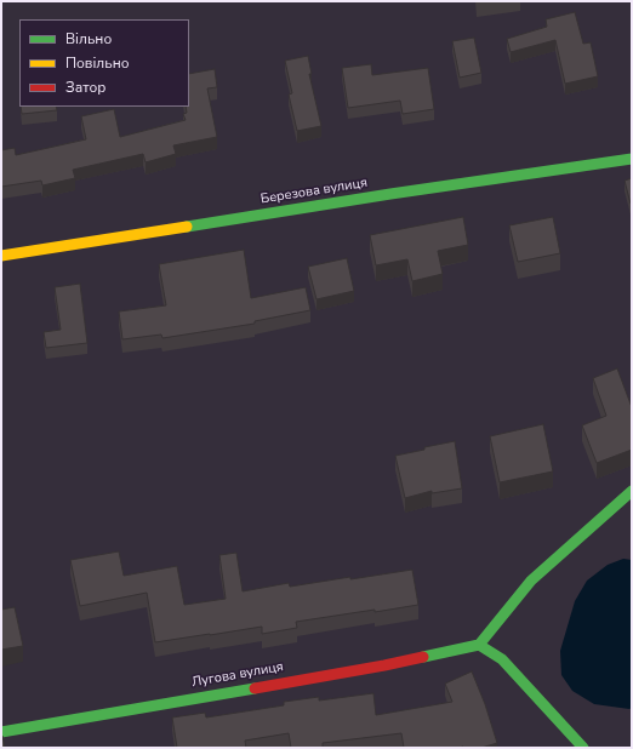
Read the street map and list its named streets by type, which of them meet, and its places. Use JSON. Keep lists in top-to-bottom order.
{
  "streets": {
    "street": ["Березова вулиця", "Лугова вулиця"]
  },
  "legend": ["Вільно", "Повільно", "Затор"]
}
